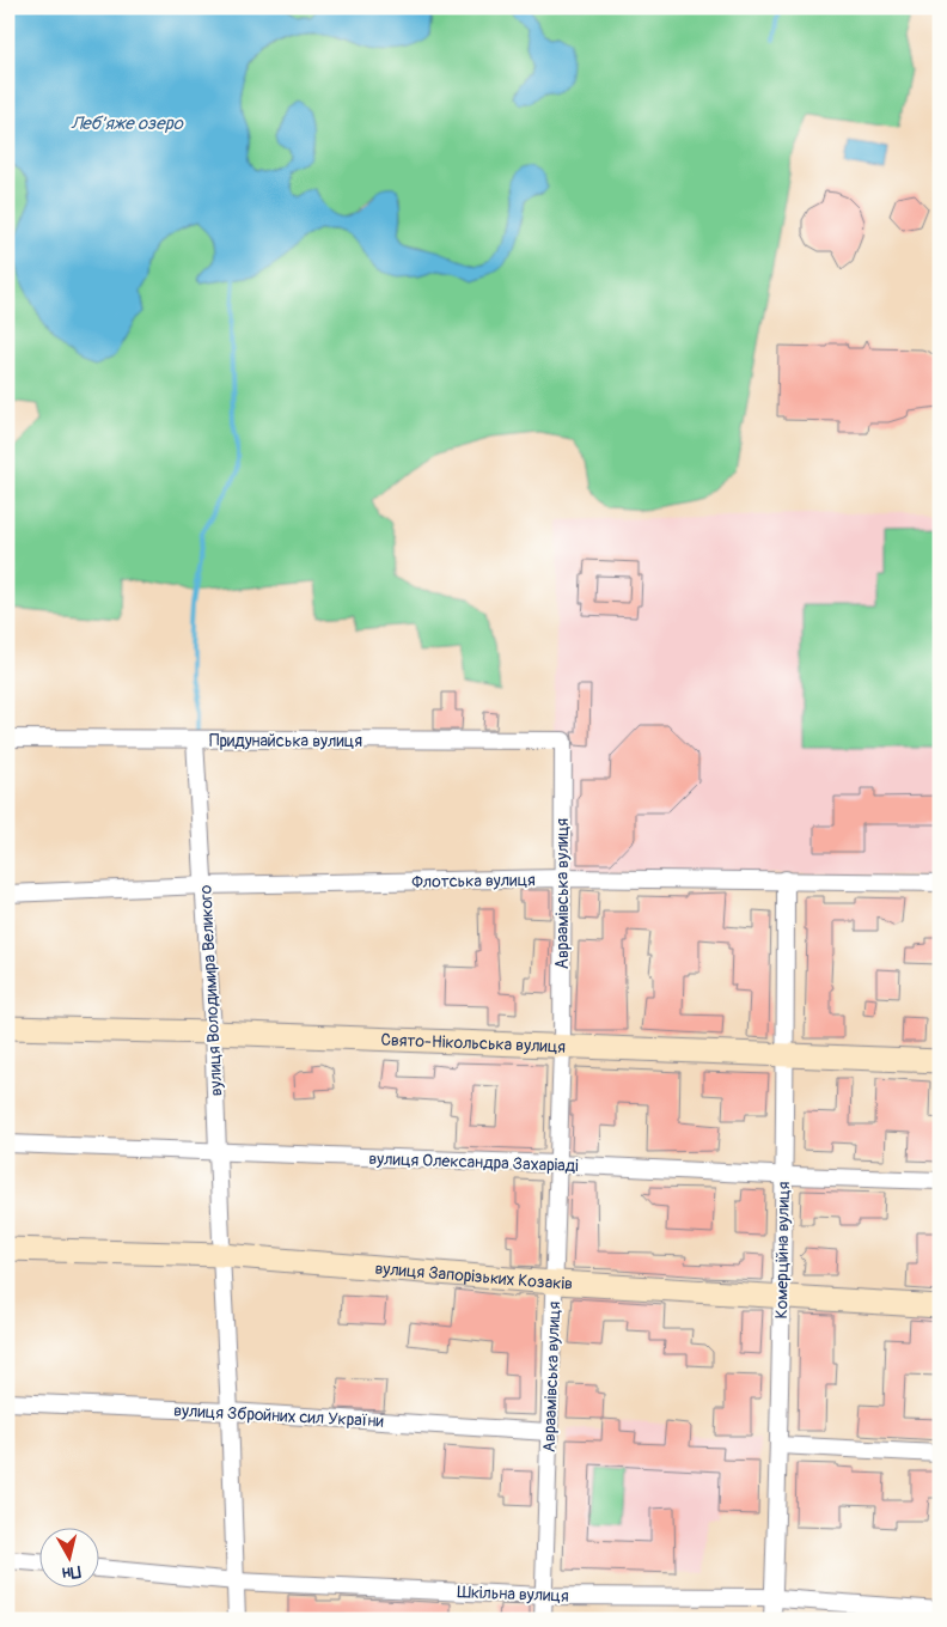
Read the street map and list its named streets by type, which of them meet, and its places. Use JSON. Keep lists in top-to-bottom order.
{
  "streets": {
    "main road": ["Свято-Нікольська вулиця", "вулиця Запорізьких Козаків"],
    "street": [
      "Придунайська вулиця",
      "Флотська вулиця",
      "Авраамівська вулиця",
      "вулиця Володимира Великого",
      "вулиця Олександра Захаріаді",
      "Комерційна вулиця",
      "вулиця Збройних сил України",
      "Шкільна вулиця"
    ]
  },
  "crossings": [
    ["Придунайська вулиця", "Авраамівська вулиця"],
    ["Придунайська вулиця", "вулиця Володимира Великого"],
    ["Флотська вулиця", "Авраамівська вулиця"],
    ["Флотська вулиця", "вулиця Володимира Великого"],
    ["Флотська вулиця", "Комерційна вулиця"],
    ["Авраамівська вулиця", "Свято-Нікольська вулиця"],
    ["Авраамівська вулиця", "вулиця Олександра Захаріаді"],
    ["Авраамівська вулиця", "вулиця Запорізьких Козаків"],
    ["Авраамівська вулиця", "вулиця Збройних сил України"],
    ["Авраамівська вулиця", "Шкільна вулиця"],
    ["вулиця Володимира Великого", "Свято-Нікольська вулиця"],
    ["вулиця Володимира Великого", "вулиця Олександра Захаріаді"],
    ["вулиця Володимира Великого", "вулиця Запорізьких Козаків"],
    ["вулиця Володимира Великого", "вулиця Збройних сил України"],
    ["вулиця Володимира Великого", "Шкільна вулиця"],
    ["Свято-Нікольська вулиця", "Комерційна вулиця"],
    ["вулиця Олександра Захаріаді", "Комерційна вулиця"],
    ["Комерційна вулиця", "вулиця Запорізьких Козаків"],
    ["Комерційна вулиця", "Шкільна вулиця"]
  ],
  "water": ["Леб’яже озеро"],
  "north": "bottom"
}
